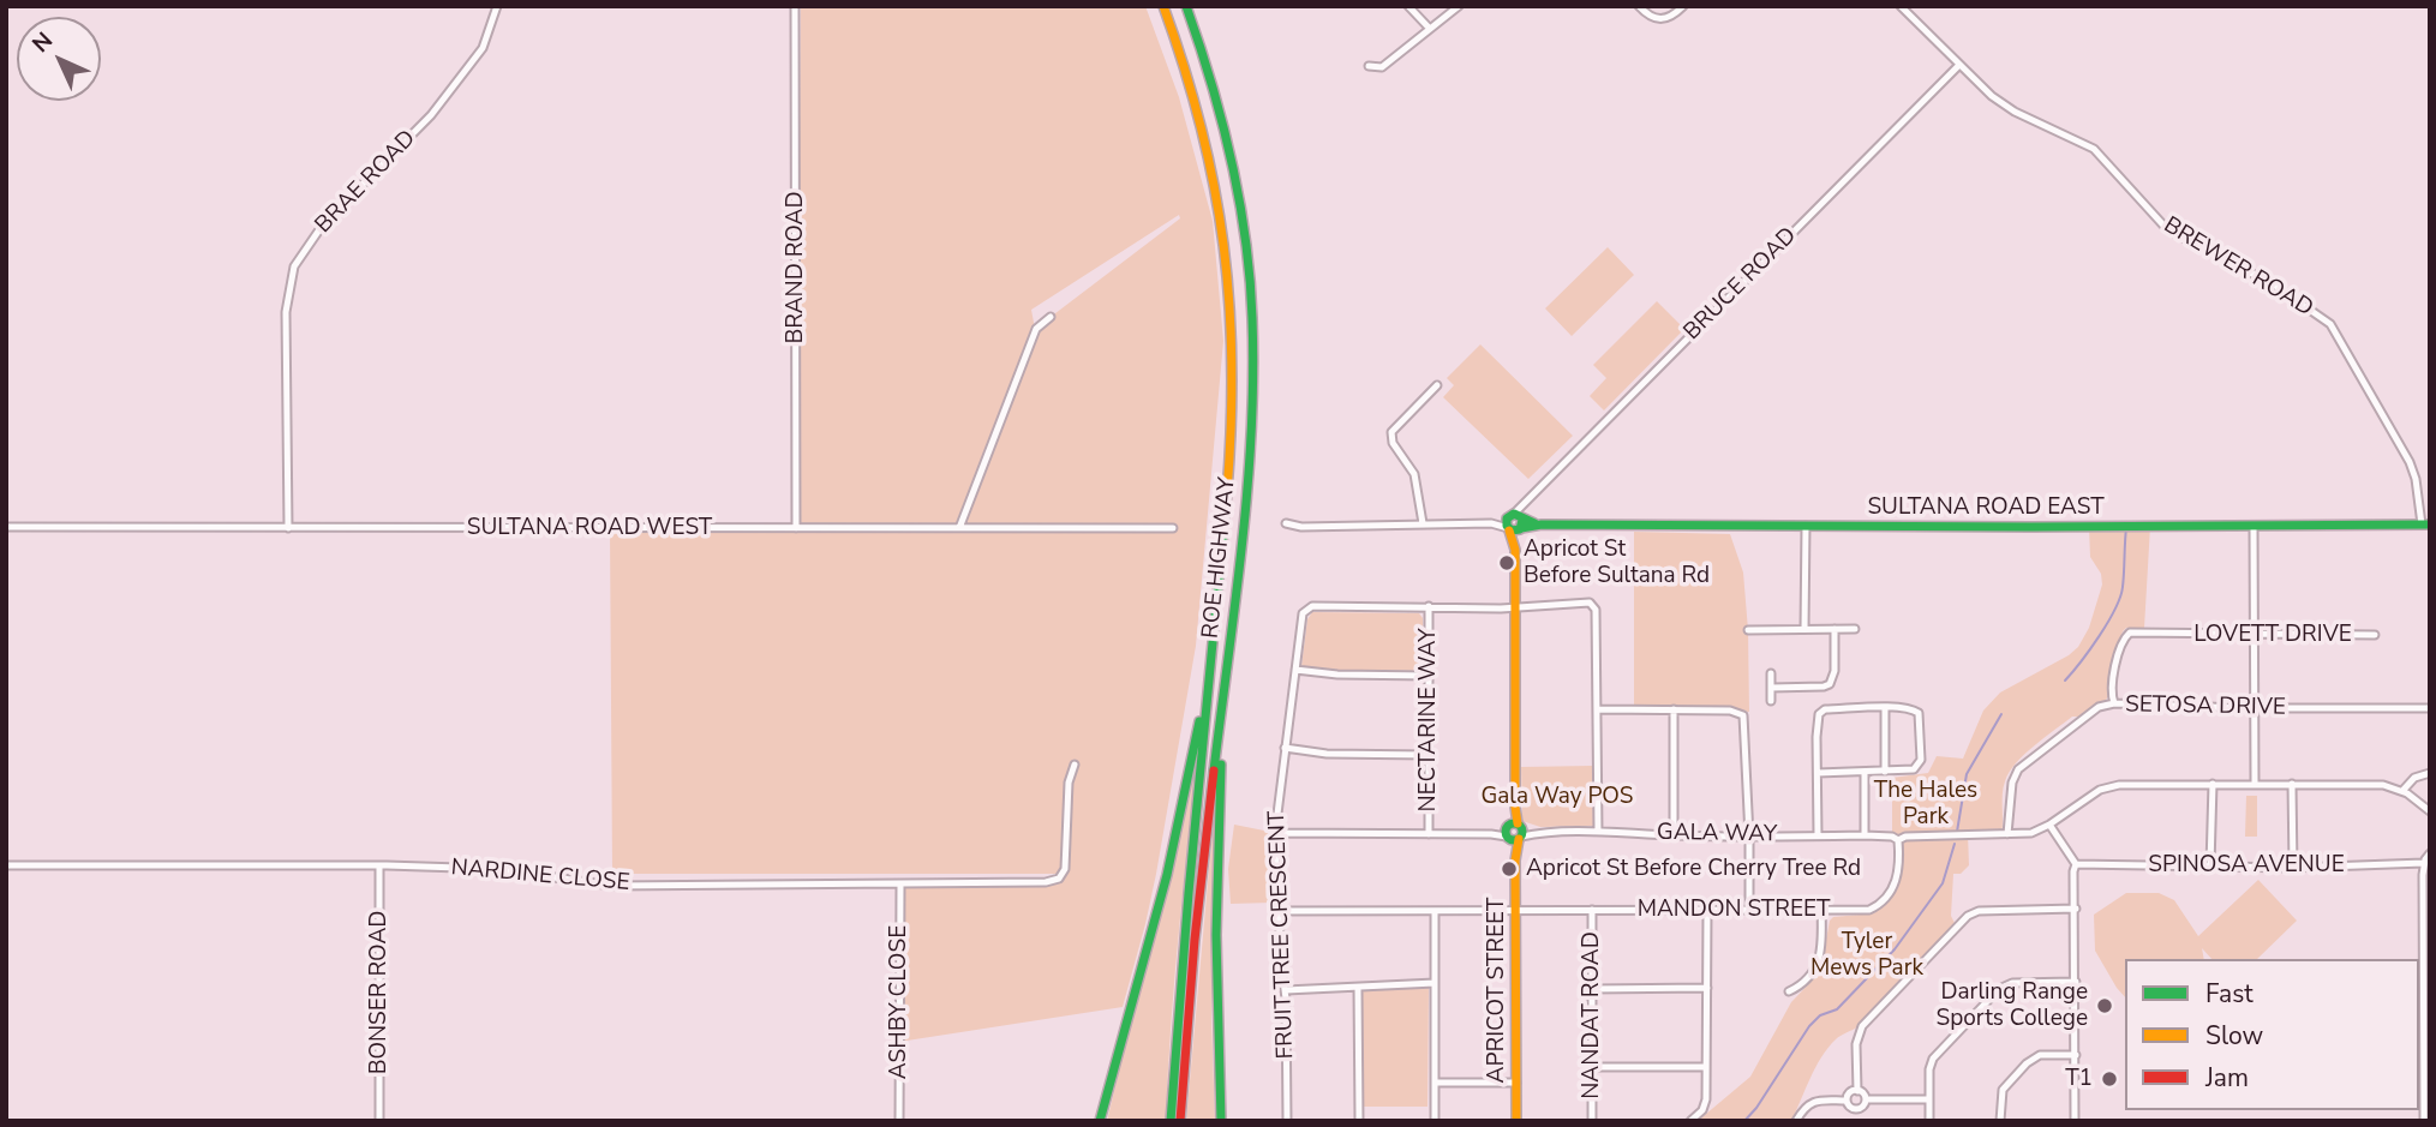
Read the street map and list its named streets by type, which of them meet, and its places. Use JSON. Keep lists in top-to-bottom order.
{
  "streets": {
    "main road": ["SULTANA ROAD EAST", "ROE HIGHWAY", "APRICOT STREET"],
    "street": [
      "BRAE ROAD",
      "BRAND ROAD",
      "BREWER ROAD",
      "BRUCE ROAD",
      "SULTANA ROAD WEST",
      "LOVETT DRIVE",
      "SETOSA DRIVE",
      "NECTARINE WAY",
      "GALA WAY",
      "SPINOSA AVENUE",
      "NARDINE CLOSE",
      "MANDON STREET",
      "FRUIT TREE CRESCENT",
      "BONSER ROAD",
      "ASHBY CLOSE",
      "NANDAT ROAD"
    ]
  },
  "crossings": [
    ["BRAE ROAD", "SULTANA ROAD WEST"],
    ["BRAND ROAD", "SULTANA ROAD WEST"],
    ["BREWER ROAD", "BRUCE ROAD"],
    ["BREWER ROAD", "SULTANA ROAD EAST"],
    ["BRUCE ROAD", "SULTANA ROAD EAST"],
    ["BRUCE ROAD", "APRICOT STREET"],
    ["SULTANA ROAD EAST", "APRICOT STREET"],
    ["LOVETT DRIVE", "SETOSA DRIVE"],
    ["SETOSA DRIVE", "GALA WAY"],
    ["NECTARINE WAY", "GALA WAY"],
    ["NECTARINE WAY", "FRUIT TREE CRESCENT"],
    ["GALA WAY", "MANDON STREET"],
    ["GALA WAY", "FRUIT TREE CRESCENT"],
    ["GALA WAY", "APRICOT STREET"],
    ["NARDINE CLOSE", "BONSER ROAD"],
    ["NARDINE CLOSE", "ASHBY CLOSE"],
    ["MANDON STREET", "FRUIT TREE CRESCENT"],
    ["MANDON STREET", "APRICOT STREET"],
    ["MANDON STREET", "NANDAT ROAD"],
    ["FRUIT TREE CRESCENT", "APRICOT STREET"]
  ],
  "parks": ["The Hales Park", "Gala Way POS", "Tyler Mews Park"],
  "places": [
    "Apricot St Before Sultana Rd",
    "Apricot St Before Cherry Tree Rd",
    "Darling Range Sports College",
    "T1"
  ],
  "legend": ["Fast", "Slow", "Jam"],
  "north": "top left"
}
